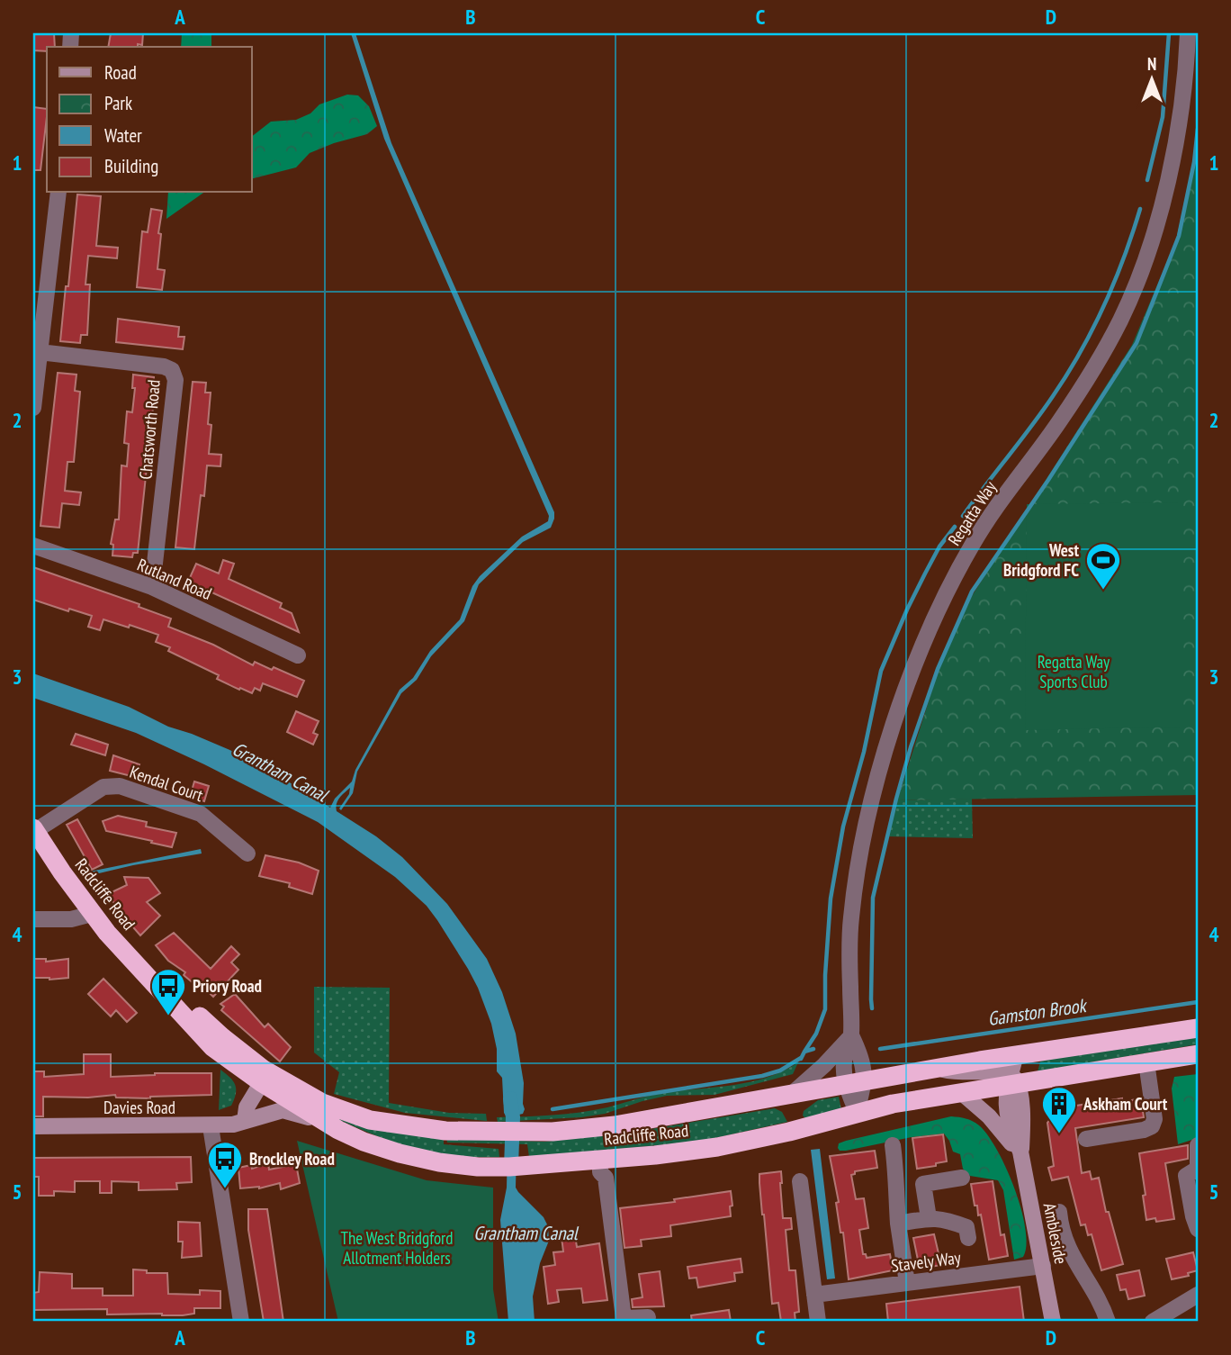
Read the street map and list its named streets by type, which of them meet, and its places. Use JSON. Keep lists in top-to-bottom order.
{
  "streets": {
    "highway": ["Radcliffe Road"],
    "street": [
      "Chatsworth Road",
      "Regatta Way",
      "Rutland Road",
      "Kendal Court",
      "Davies Road",
      "Ambleside",
      "Stavely Way"
    ]
  },
  "crossings": [
    ["Chatsworth Road", "Rutland Road"],
    ["Regatta Way", "Radcliffe Road"],
    ["Kendal Court", "Radcliffe Road"],
    ["Radcliffe Road", "Davies Road"],
    ["Radcliffe Road", "Ambleside"],
    ["Ambleside", "Stavely Way"]
  ],
  "water": ["Grantham Canal", "Gamston Brook"],
  "parks": ["Regatta Way Sports Club", "The West Bridgford Allotment Holders"],
  "places": {
    "sports": ["West Bridgford FC"],
    "bus stop": ["Priory Road", "Brockley Road"],
    "building": ["Askham Court"]
  },
  "legend": [
    "Road",
    "Park",
    "Water",
    "Building"
  ],
  "north": "top",
  "grid": {
    "columns": [
      "A",
      "B",
      "C",
      "D"
    ],
    "rows": [
      "1",
      "2",
      "3",
      "4",
      "5"
    ]
  }
}
